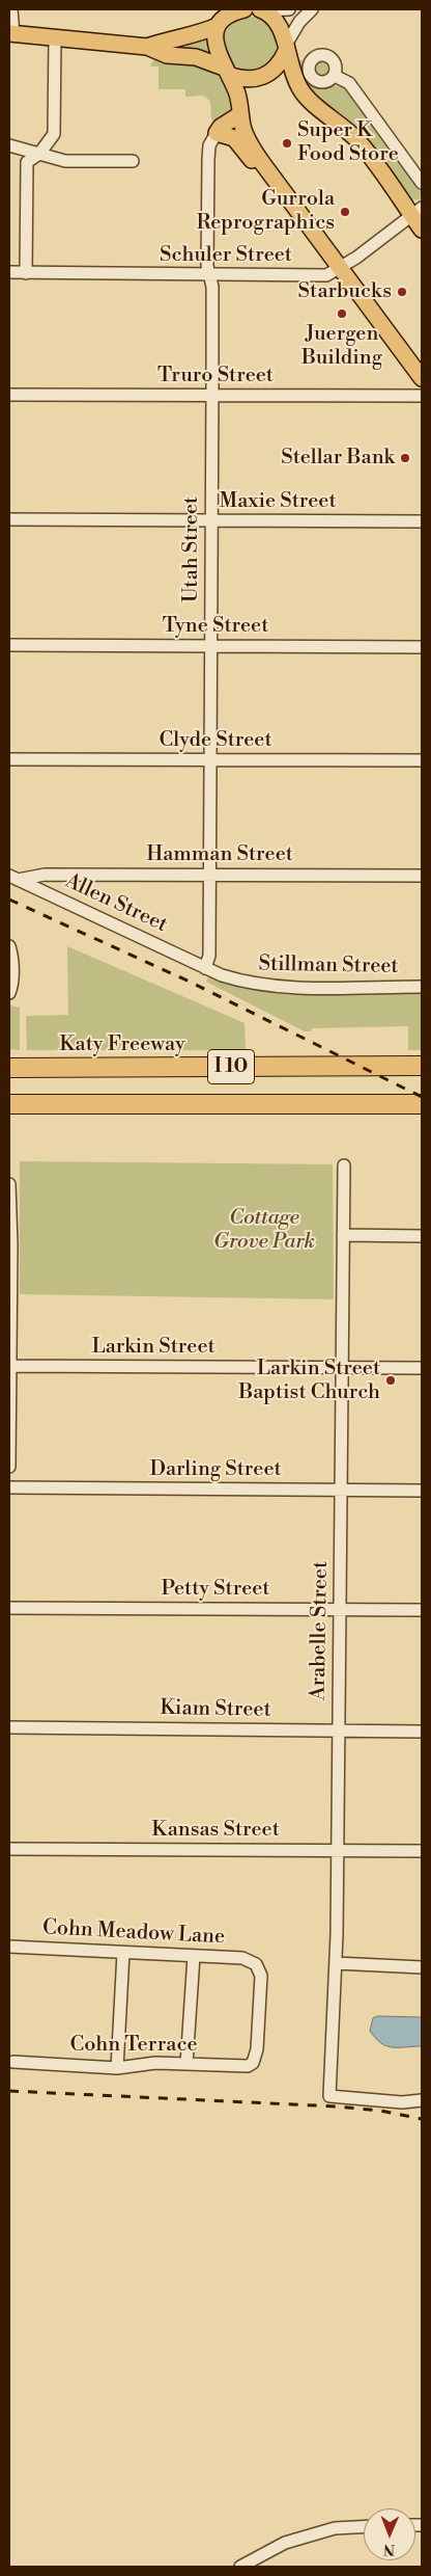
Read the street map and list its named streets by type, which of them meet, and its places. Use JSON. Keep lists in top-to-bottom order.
{
  "streets": {
    "highway": ["Katy Freeway", "I 10"],
    "street": [
      "Schuler Street",
      "Truro Street",
      "Maxie Street",
      "Utah Street",
      "Tyne Street",
      "Clyde Street",
      "Hamman Street",
      "Allen Street",
      "Stillman Street",
      "Larkin Street",
      "Darling Street",
      "Petty Street",
      "Arabelle Street",
      "Kiam Street",
      "Kansas Street",
      "Cohn Meadow Lane",
      "Cohn Terrace"
    ]
  },
  "crossings": [
    ["Schuler Street", "Utah Street"],
    ["Truro Street", "Utah Street"],
    ["Maxie Street", "Utah Street"],
    ["Utah Street", "Tyne Street"],
    ["Utah Street", "Clyde Street"],
    ["Utah Street", "Hamman Street"],
    ["Utah Street", "Allen Street"],
    ["Utah Street", "Stillman Street"],
    ["Hamman Street", "Allen Street"],
    ["Allen Street", "Stillman Street"],
    ["Larkin Street", "Arabelle Street"],
    ["Darling Street", "Arabelle Street"],
    ["Petty Street", "Arabelle Street"],
    ["Arabelle Street", "Kiam Street"],
    ["Arabelle Street", "Kansas Street"],
    ["Cohn Meadow Lane", "Cohn Terrace"]
  ],
  "parks": ["Cottage Grove Park"],
  "places": [
    "Super K Food Store",
    "Gurrola Reprographics",
    "Starbucks",
    "Juergen Building",
    "Stellar Bank",
    "Larkin Street Baptist Church"
  ],
  "north": "bottom"
}
